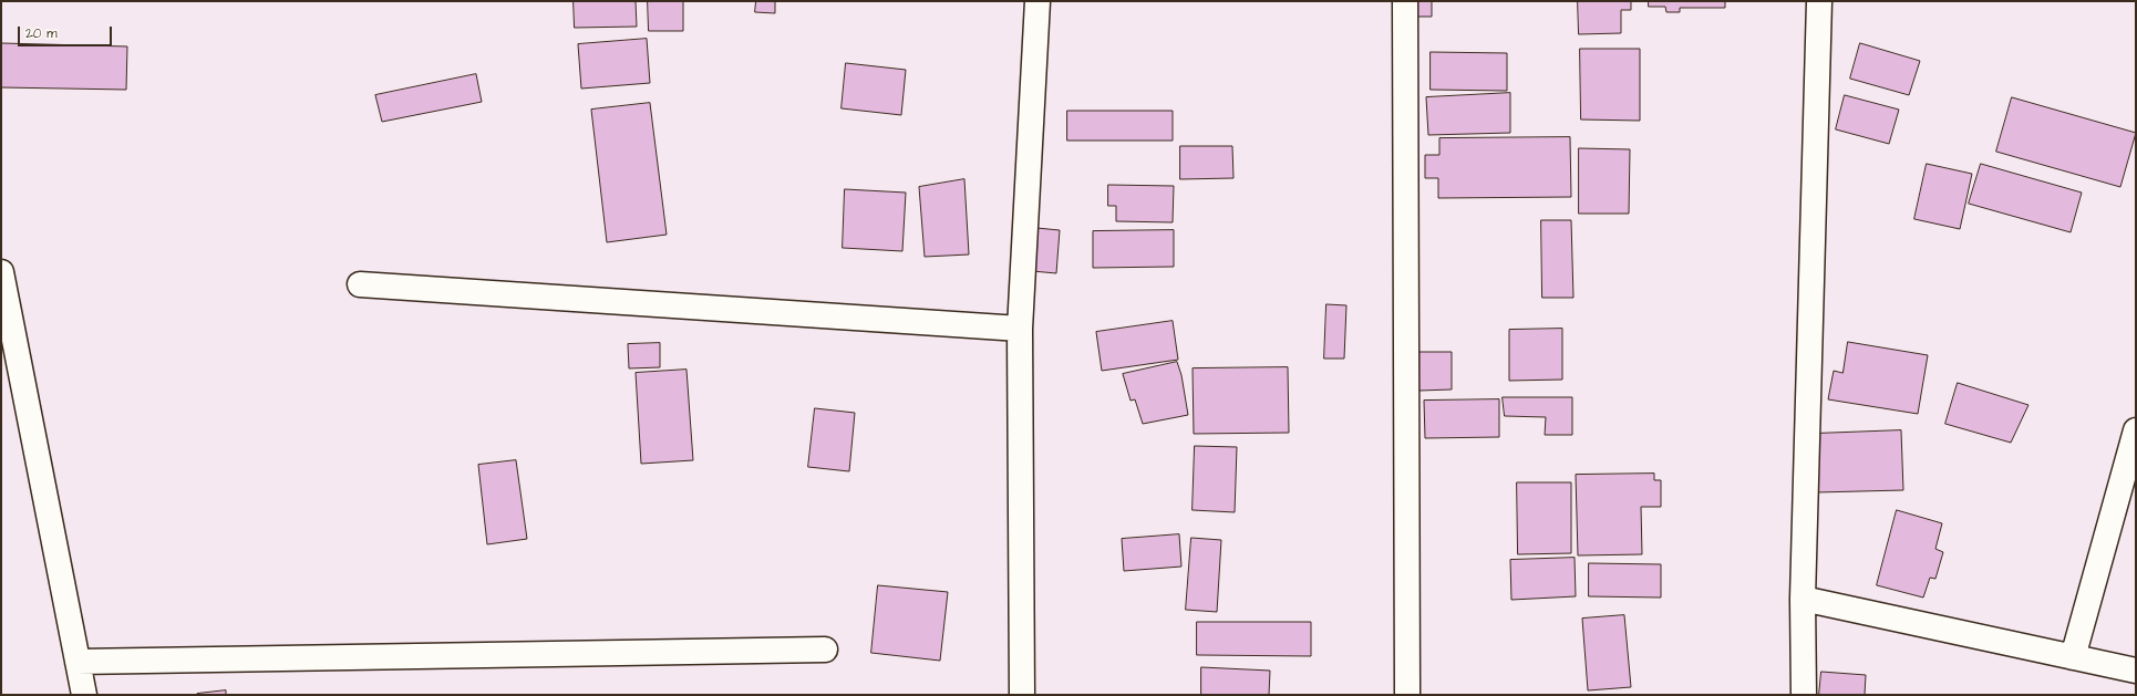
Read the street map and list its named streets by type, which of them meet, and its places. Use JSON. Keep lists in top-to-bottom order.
{
  "scale_bar": "20 m"
}
